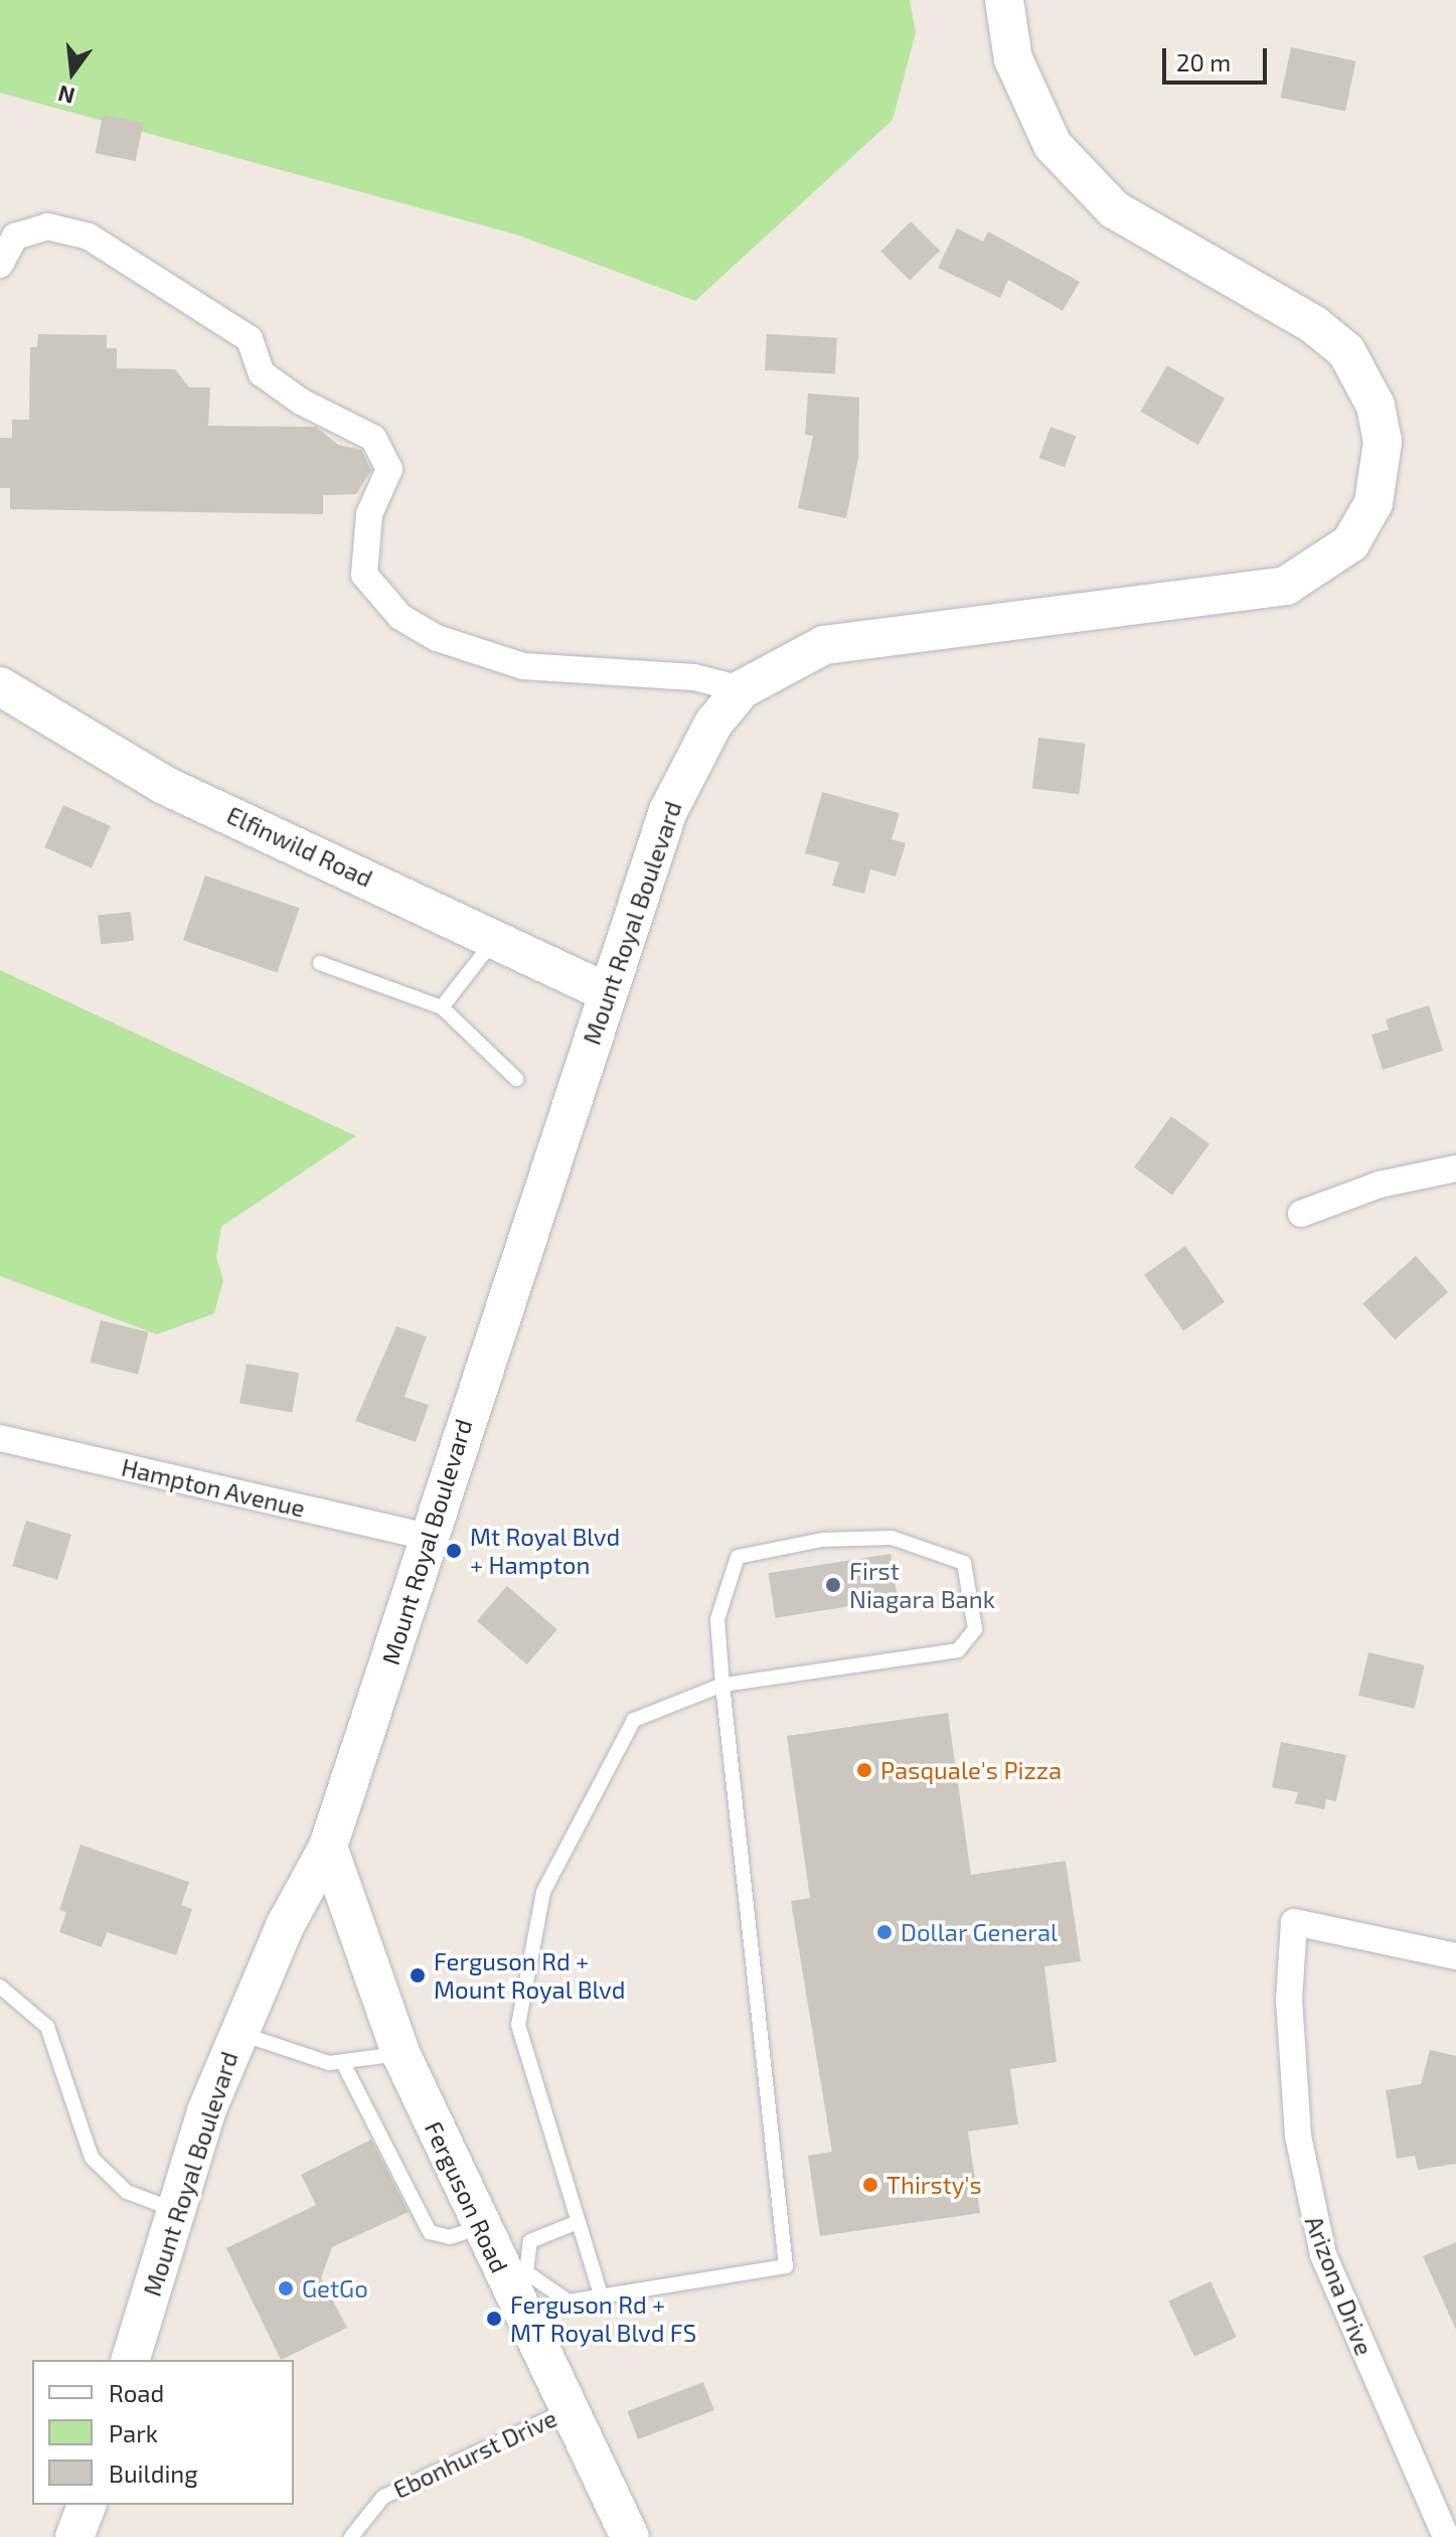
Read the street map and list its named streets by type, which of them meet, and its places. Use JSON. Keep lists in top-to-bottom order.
{
  "streets": {
    "main road": ["Elfinwild Road", "Mount Royal Boulevard", "Ferguson Road"],
    "street": ["Hampton Avenue", "Arizona Drive"],
    "lane": ["Ebonhurst Drive"]
  },
  "crossings": [
    ["Elfinwild Road", "Mount Royal Boulevard"],
    ["Mount Royal Boulevard", "Hampton Avenue"],
    ["Mount Royal Boulevard", "Ferguson Road"],
    ["Ferguson Road", "Ebonhurst Drive"]
  ],
  "places": [
    "Mt Royal Blvd + Hampton",
    "First Niagara Bank",
    "Pasquale's Pizza",
    "Dollar General",
    "Ferguson Rd + Mount Royal Blvd",
    "Thirsty's",
    "GetGo",
    "Ferguson Rd + MT Royal Blvd FS"
  ],
  "legend": ["Road", "Park", "Building"],
  "scale_bar": "20 m",
  "north": "bottom"
}
